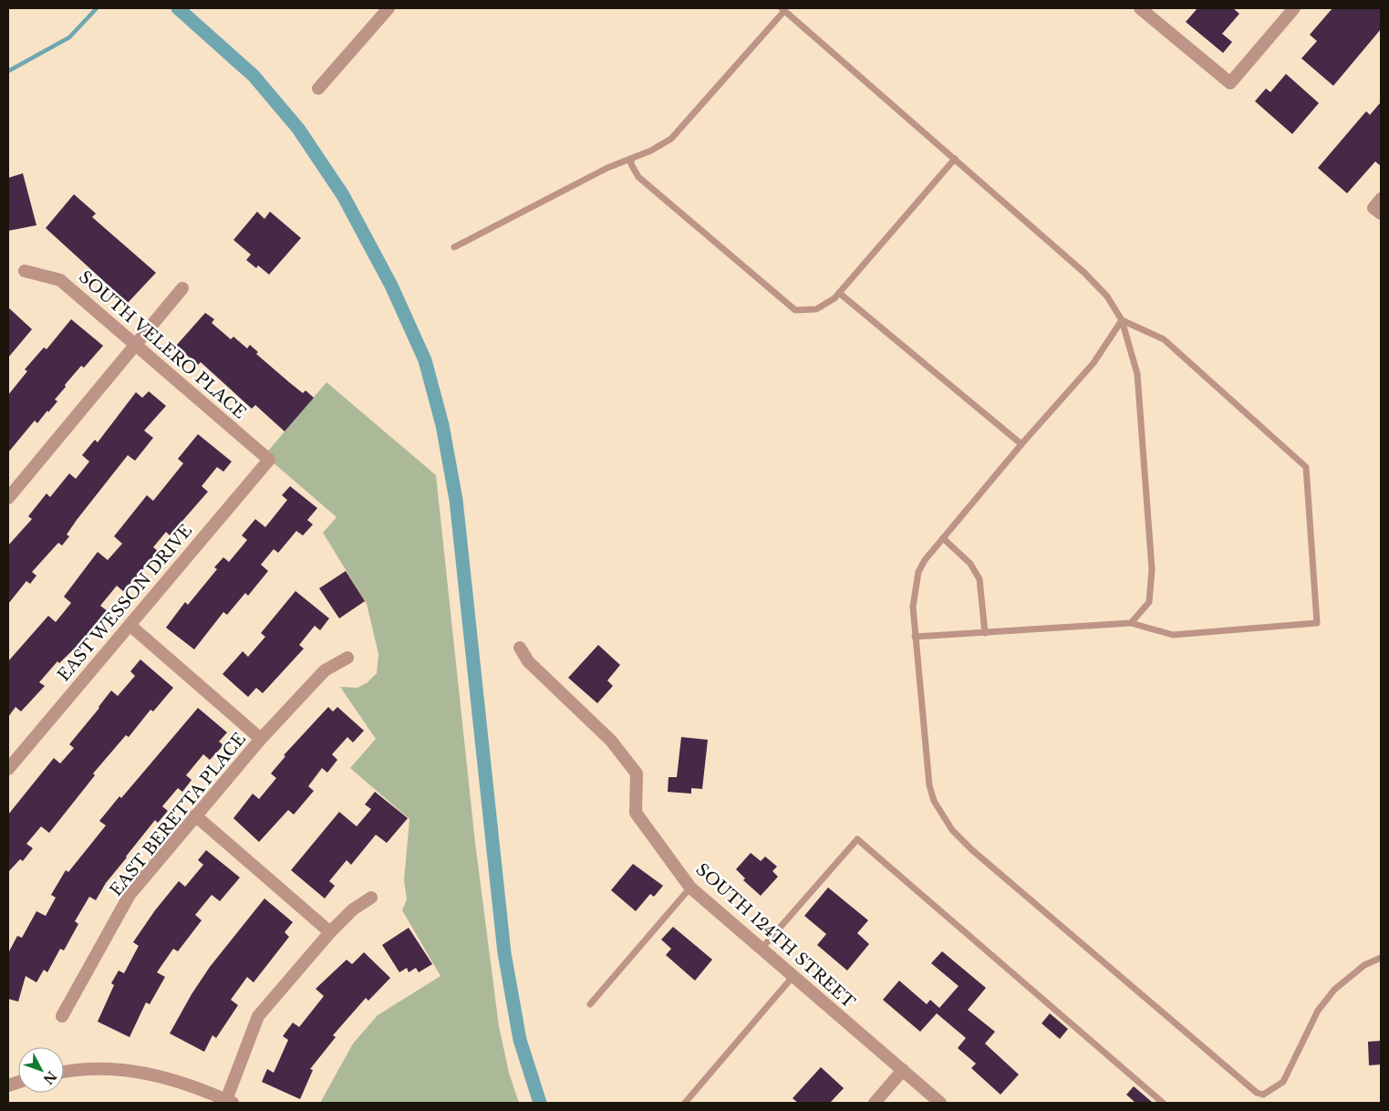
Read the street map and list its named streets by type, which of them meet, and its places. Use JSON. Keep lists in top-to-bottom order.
{
  "streets": {
    "street": [
      "SOUTH VELERO PLACE",
      "EAST WESSON DRIVE",
      "EAST BERETTA PLACE",
      "SOUTH 124TH STREET"
    ]
  },
  "crossings": [
    ["SOUTH VELERO PLACE", "EAST WESSON DRIVE"]
  ],
  "north": "bottom right"
}
